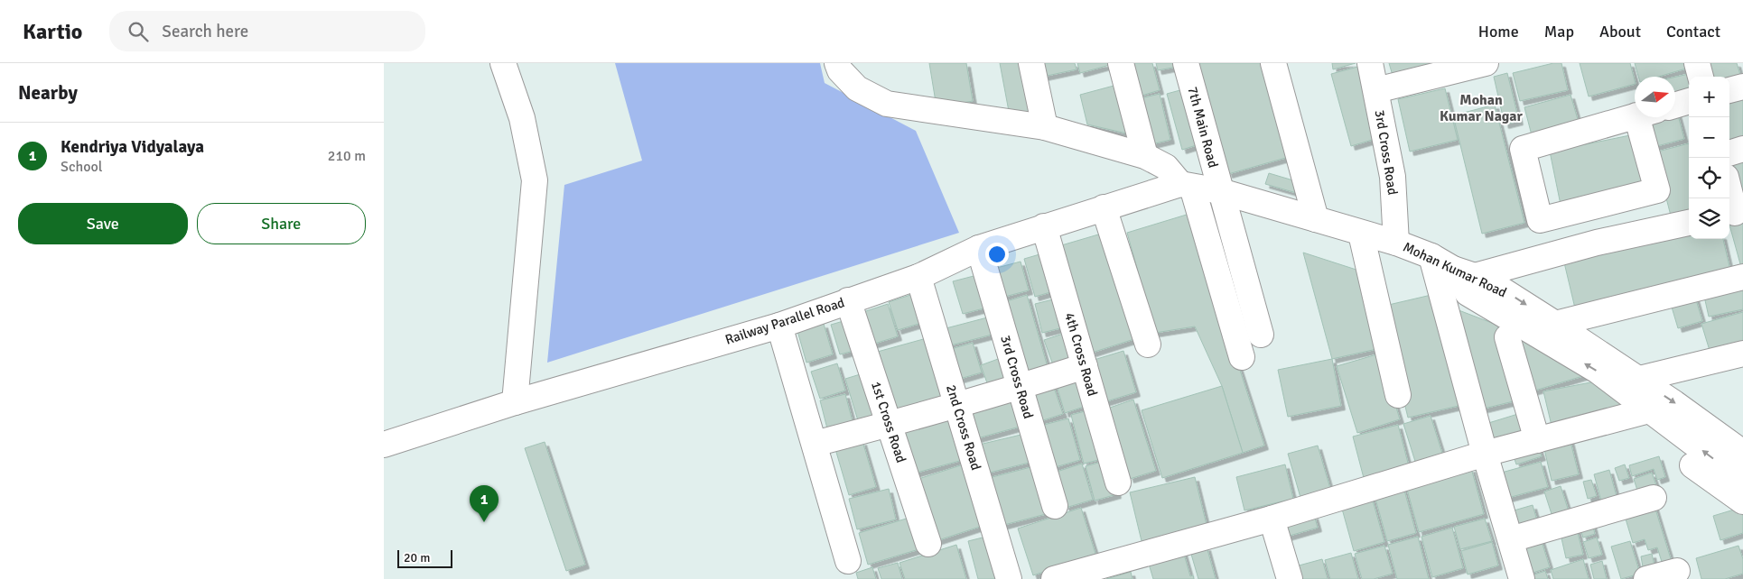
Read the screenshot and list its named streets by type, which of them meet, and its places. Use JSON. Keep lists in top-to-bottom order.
{
  "streets": {
    "street": [
      "7th Main Road",
      "3rd Cross Road",
      "Mohan Kumar Road",
      "Railway Parallel Road",
      "4th Cross Road",
      "1st Cross Road",
      "2nd Cross Road"
    ]
  },
  "crossings": [
    ["7th Main Road", "Mohan Kumar Road"],
    ["3rd Cross Road", "Mohan Kumar Road"],
    ["3rd Cross Road", "Railway Parallel Road"],
    ["Mohan Kumar Road", "Railway Parallel Road"],
    ["Railway Parallel Road", "4th Cross Road"],
    ["Railway Parallel Road", "1st Cross Road"],
    ["Railway Parallel Road", "2nd Cross Road"]
  ],
  "districts": ["Mohan Kumar Nagar"],
  "scale_bar": "20 m",
  "north": "right",
  "page": {
    "header": "Kartio",
    "search": "Search here",
    "nav": [
      "Home",
      "Map",
      "About",
      "Contact"
    ],
    "heading": "Nearby",
    "map_buttons": ["+", "−"],
    "list": [
      {
        "mark": "1",
        "name": "Kendriya Vidyalaya",
        "note": "School",
        "value": "210 m"
      }
    ],
    "buttons": ["Save", "Share"],
    "pins": "1",
    "scale": "20 m"
  }
}
